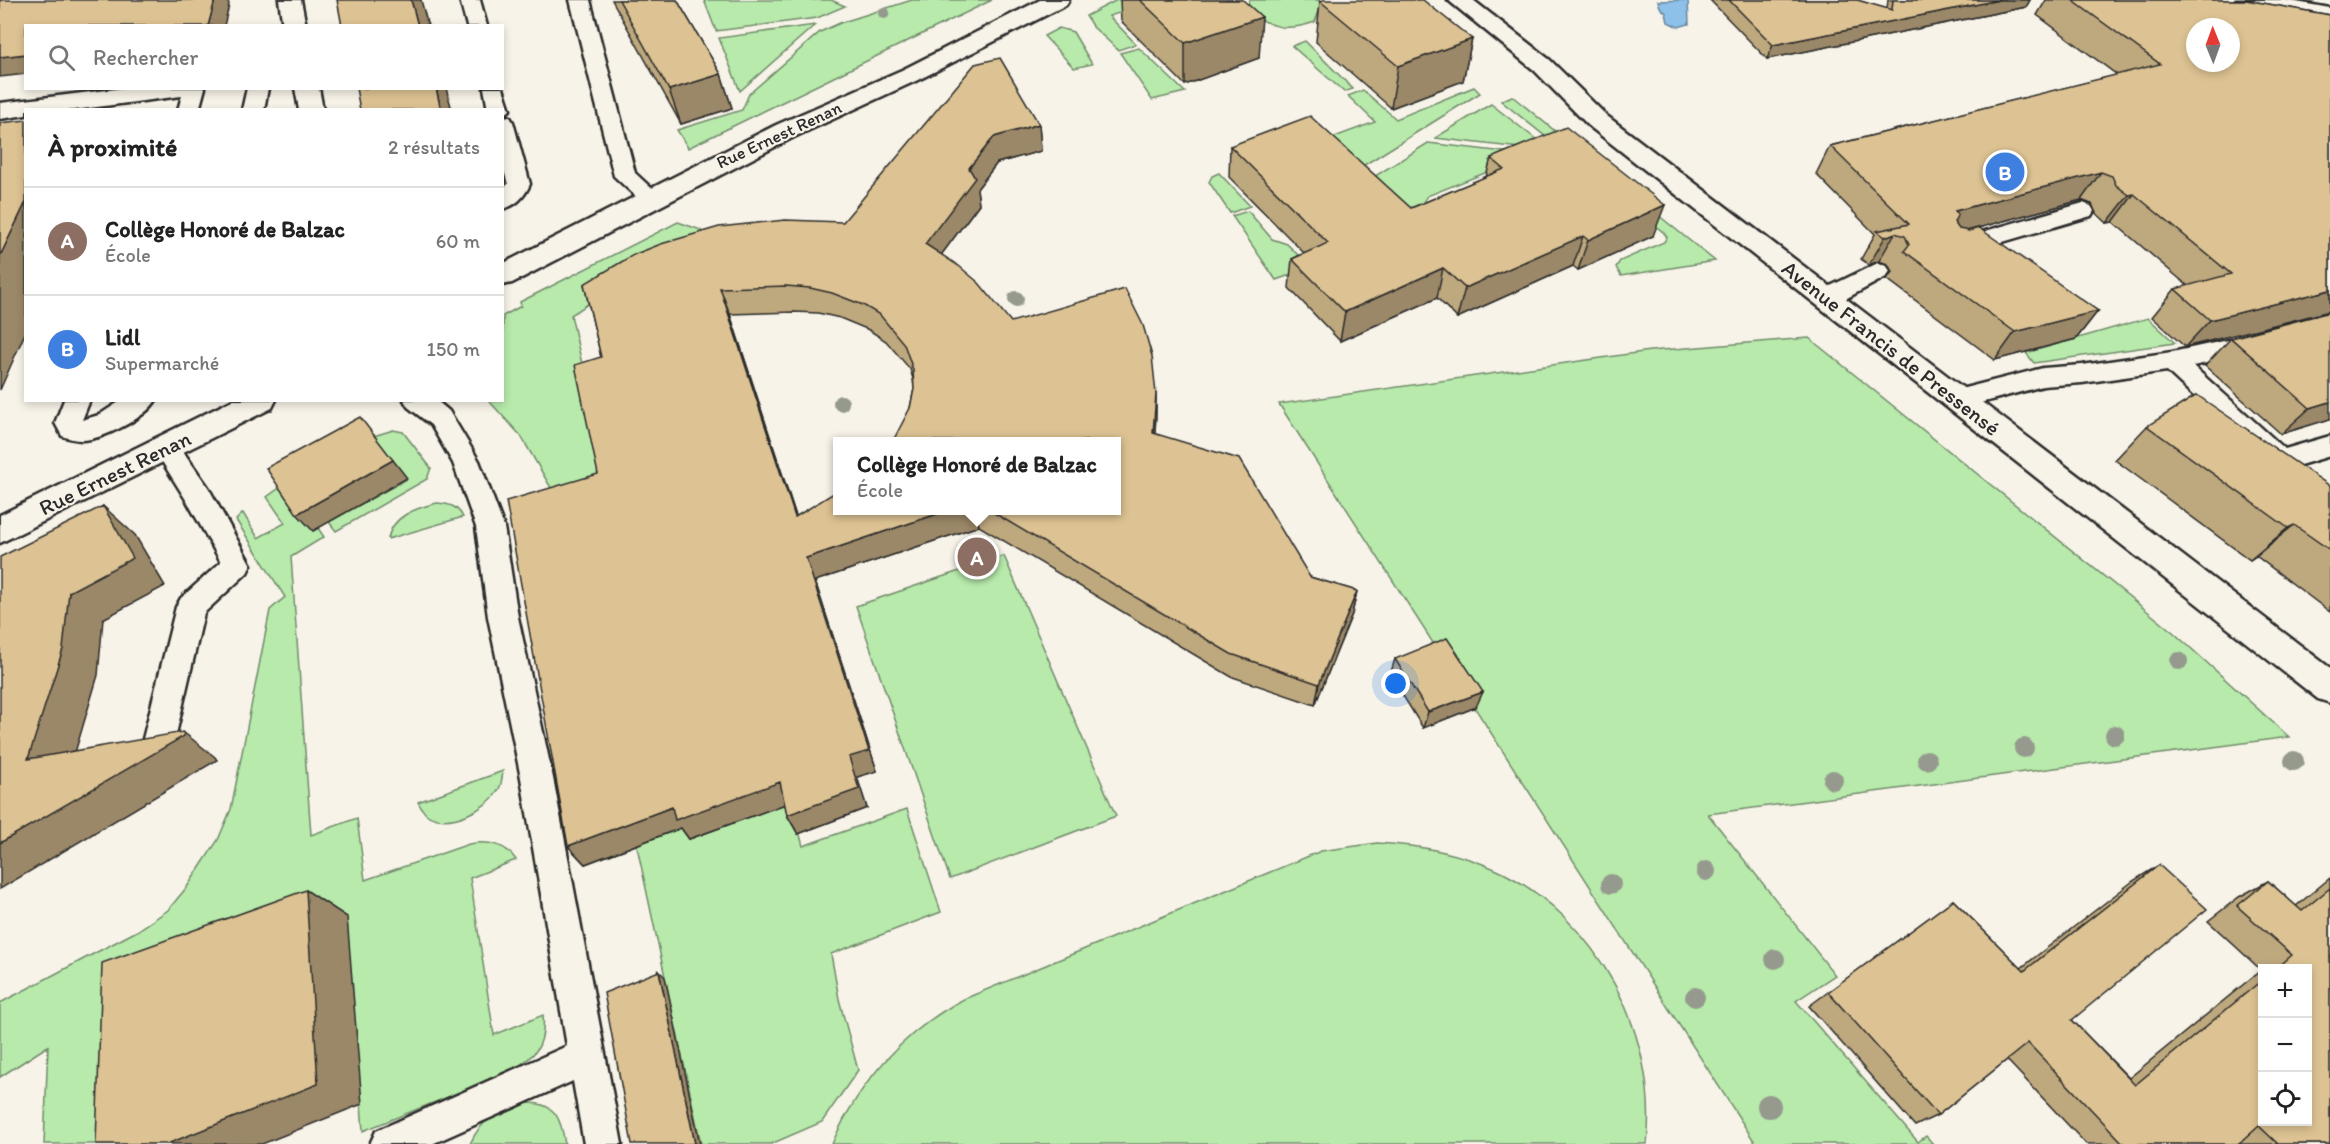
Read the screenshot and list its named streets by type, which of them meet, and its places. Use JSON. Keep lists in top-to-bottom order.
{
  "streets": {
    "street": ["Rue Ernest Renan", "Avenue Francis de Pressensé"]
  },
  "north": "top",
  "page": {
    "search": "Rechercher",
    "heading": ["À proximité", "2 résultats"],
    "pins": ["B", "A"],
    "list": [
      {
        "mark": "A",
        "name": "Collège Honoré de Balzac",
        "note": "École",
        "value": "60 m"
      },
      {
        "mark": "B",
        "name": "Lidl",
        "note": "Supermarché",
        "value": "150 m"
      }
    ],
    "popup": ["Collège Honoré de Balzac", "École"],
    "map_buttons": ["+", "−"]
  }
}
